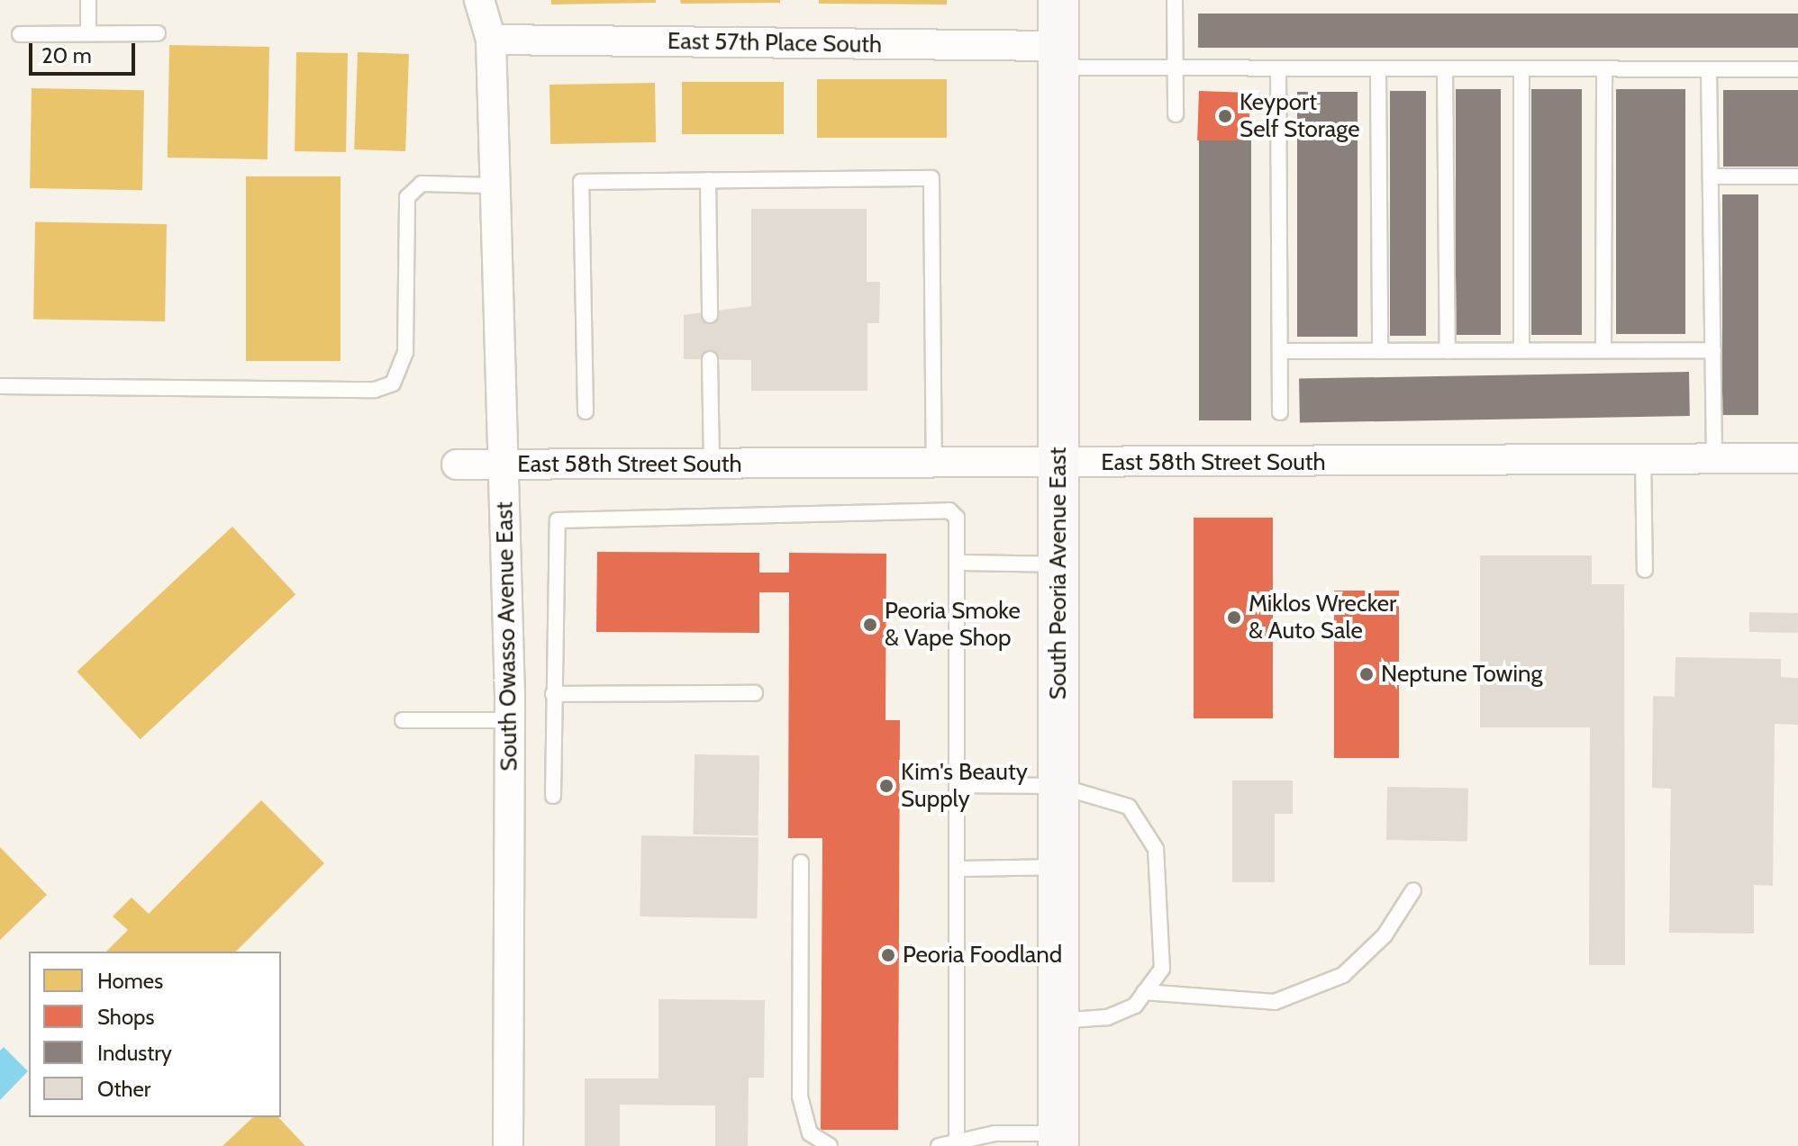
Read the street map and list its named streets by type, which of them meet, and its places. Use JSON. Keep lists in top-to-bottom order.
{
  "streets": {
    "main road": ["South Peoria Avenue East"],
    "street": ["East 57th Place South", "East 58th Street South", "South Owasso Avenue East"]
  },
  "crossings": [
    ["East 57th Place South", "South Peoria Avenue East"],
    ["East 57th Place South", "South Owasso Avenue East"],
    ["East 58th Street South", "South Peoria Avenue East"],
    ["East 58th Street South", "South Owasso Avenue East"]
  ],
  "places": [
    "Keyport Self Storage",
    "Miklos Wrecker & Auto Sale",
    "Peoria Smoke & Vape Shop",
    "Neptune Towing",
    "Kim's Beauty Supply",
    "Peoria Foodland"
  ],
  "legend": [
    "Homes",
    "Shops",
    "Industry",
    "Other"
  ],
  "scale_bar": "20 m"
}
